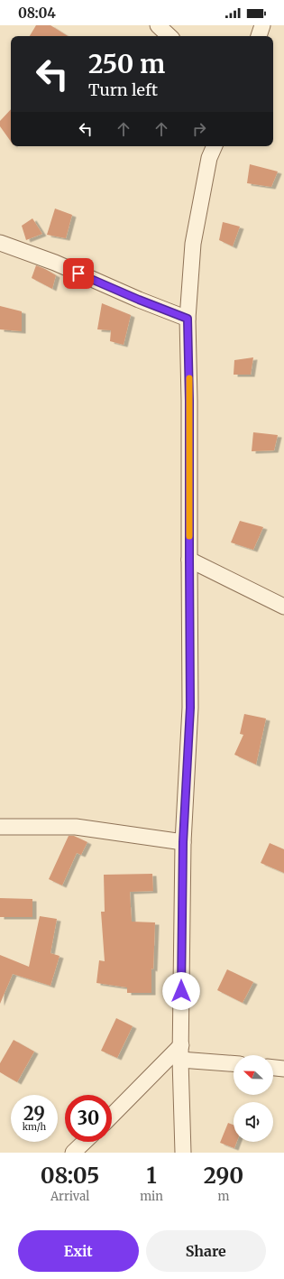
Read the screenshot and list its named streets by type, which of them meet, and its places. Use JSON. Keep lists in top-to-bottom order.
{
  "north": "left",
  "page": {
    "status": "08:04",
    "turn": ["250 m", "Turn left"],
    "speed": "29 km/h",
    "limit": "30",
    "eta": [
      "08:05",
      "Arrival",
      "1",
      "min",
      "290",
      "m"
    ],
    "buttons": ["Exit", "Share"]
  }
}
